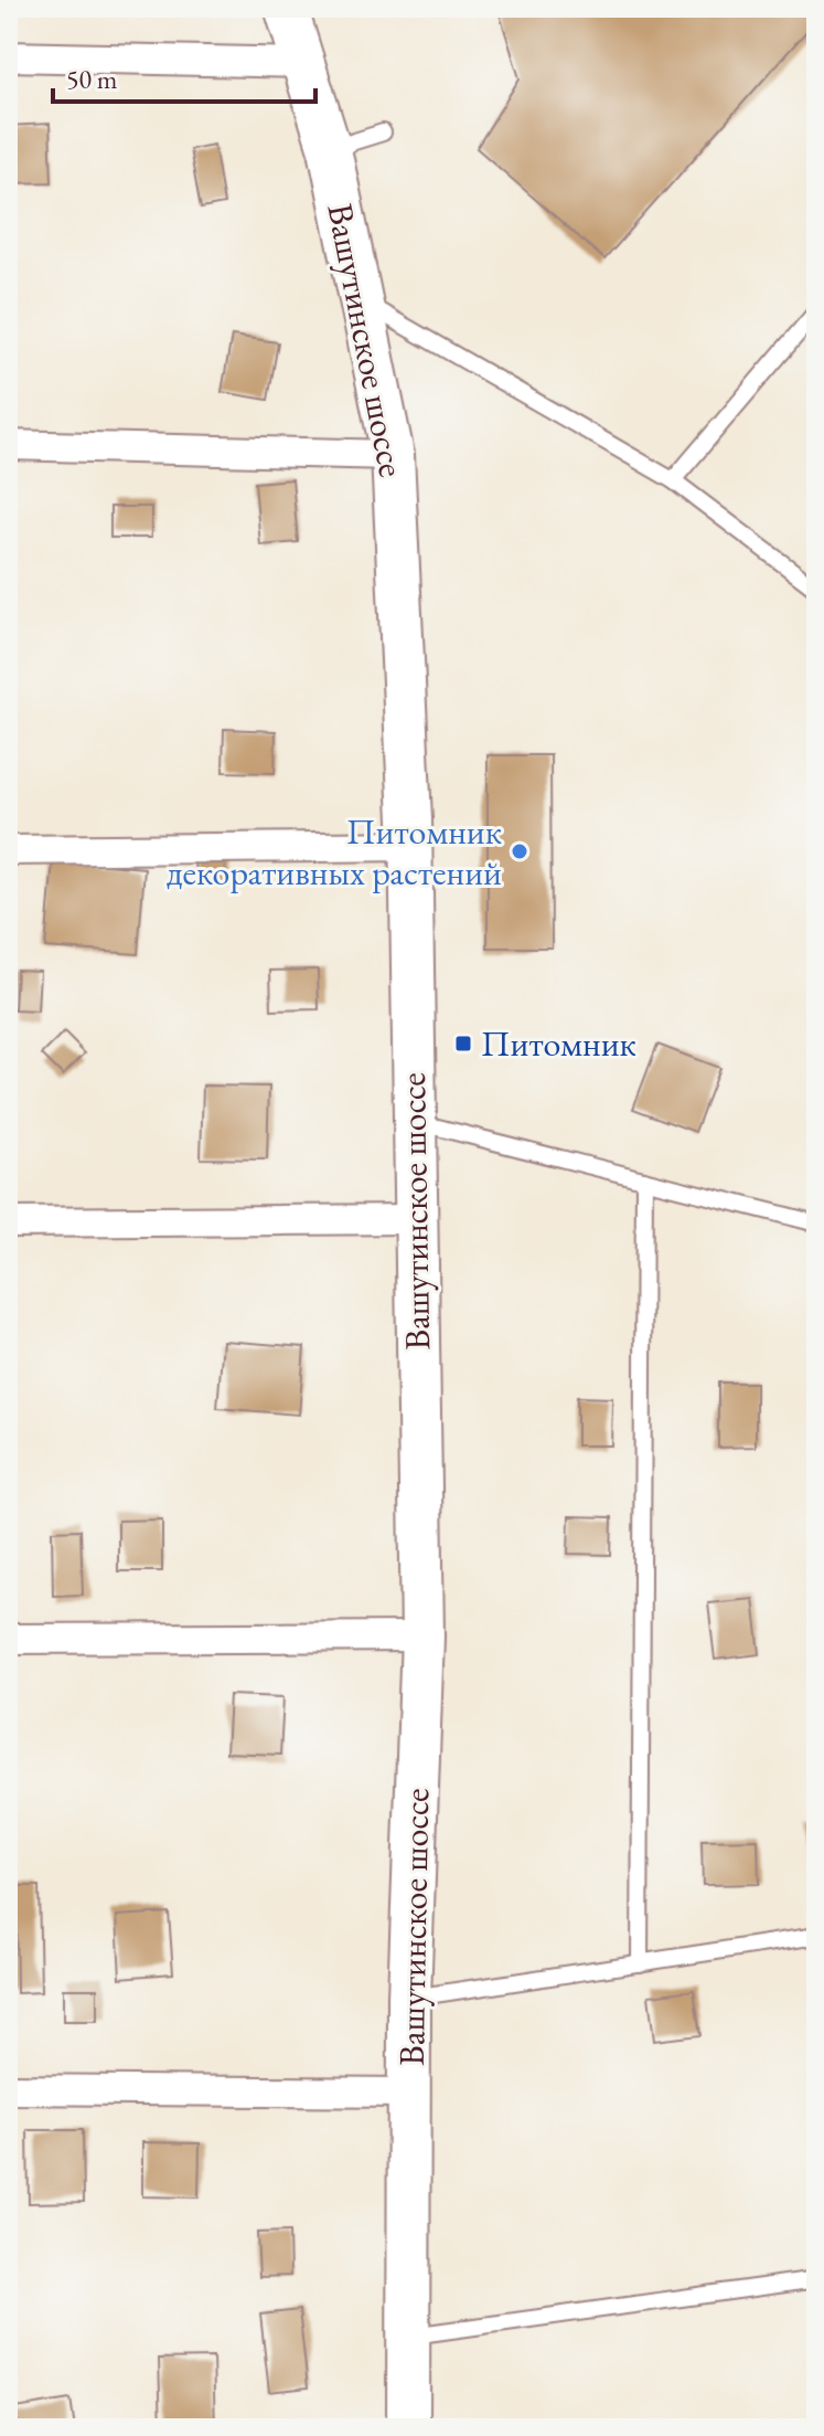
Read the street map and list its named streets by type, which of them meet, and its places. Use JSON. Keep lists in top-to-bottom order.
{
  "streets": {
    "street": ["Вашутинское шоссе"]
  },
  "places": {
    "other": ["Питомник декоративных растений"],
    "transit": ["Питомник"]
  },
  "scale_bar": "50 m"
}
